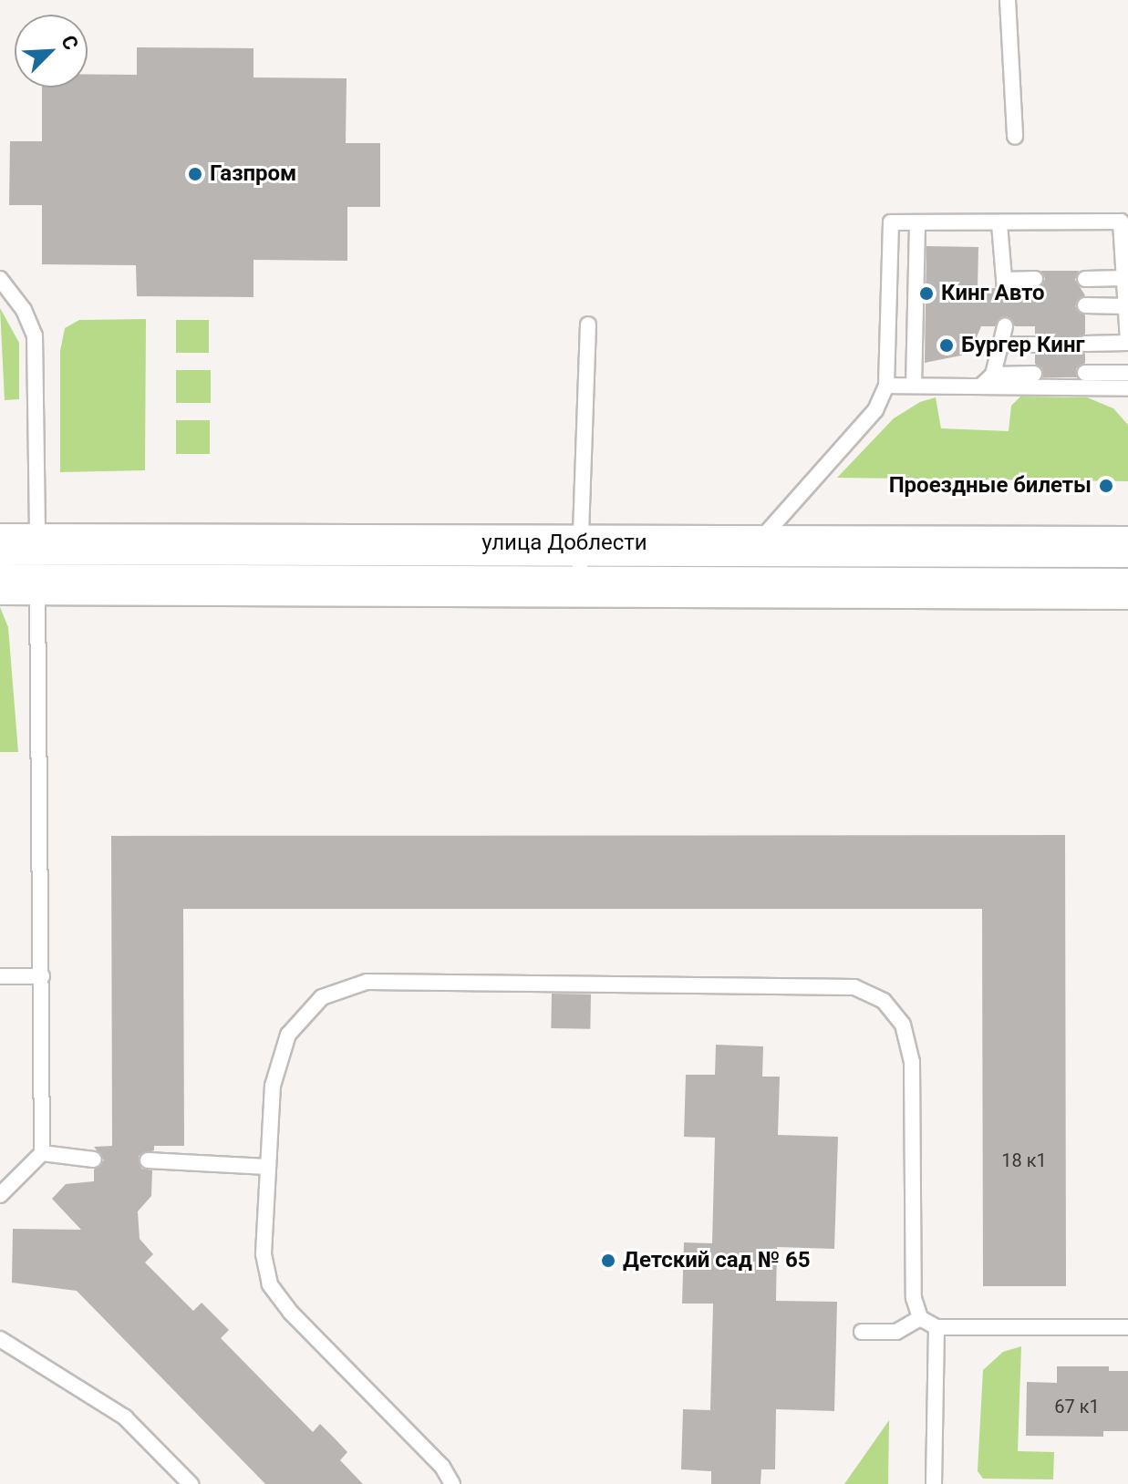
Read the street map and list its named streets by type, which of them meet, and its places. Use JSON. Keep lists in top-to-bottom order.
{
  "streets": {
    "main road": ["улица Доблести"]
  },
  "places": [
    "Газпром",
    "Кинг Авто",
    "Бургер Кинг",
    "Проездные билеты",
    "Детский сад № 65"
  ],
  "house_numbers": ["18 к1", "67 к1"],
  "north": "top right"
}
